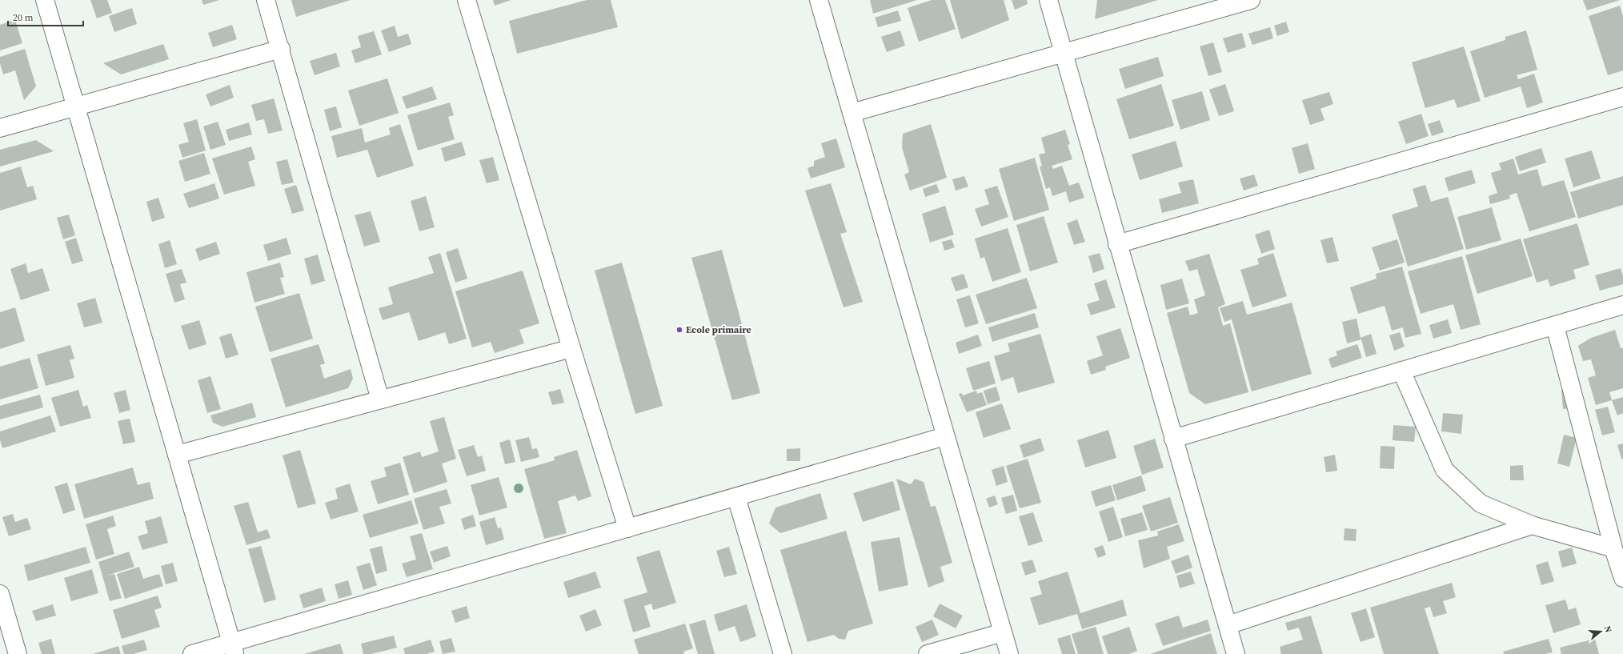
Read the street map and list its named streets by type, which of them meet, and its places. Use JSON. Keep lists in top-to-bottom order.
{
  "places": ["Ecole primaire"],
  "scale_bar": "20 m",
  "north": "right"
}
